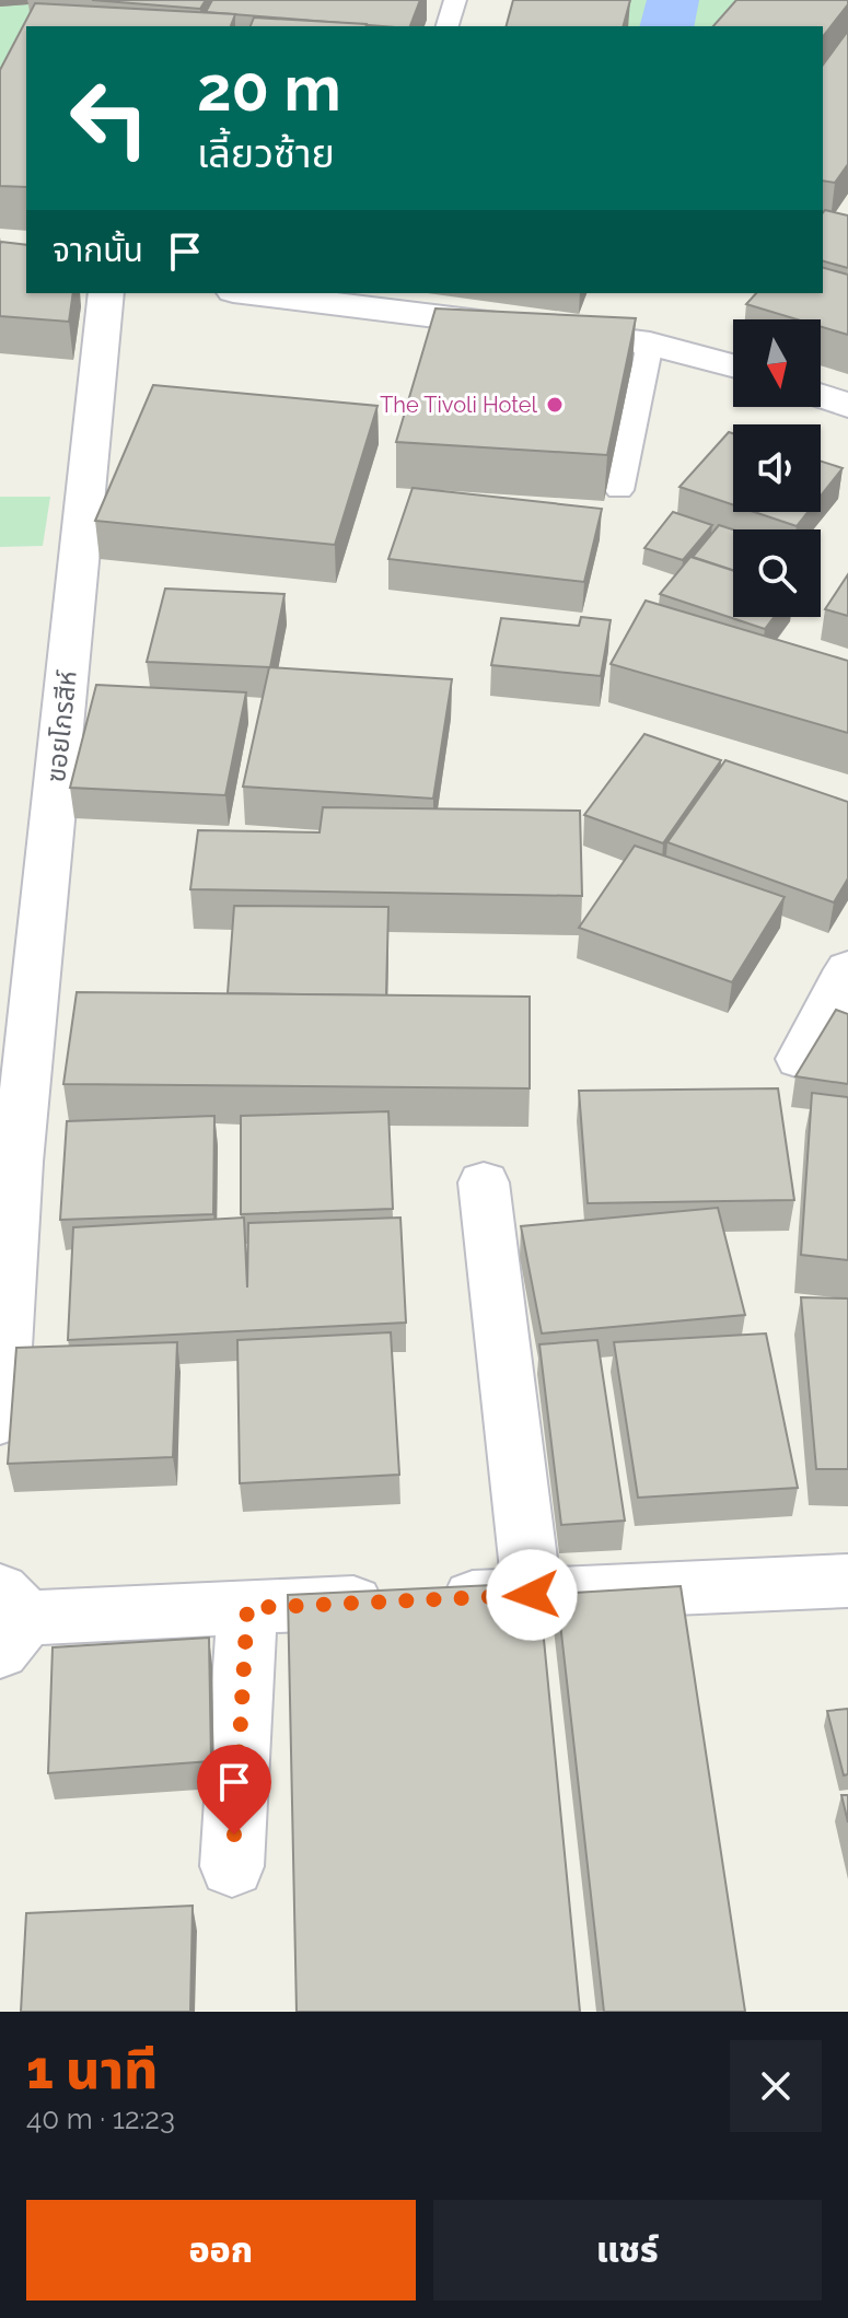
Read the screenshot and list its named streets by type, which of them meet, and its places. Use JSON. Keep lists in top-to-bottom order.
{
  "streets": {
    "street": ["ฃอยโกรสีห์"]
  },
  "places": ["The Tivoli Hotel"],
  "north": "bottom",
  "page": {
    "turn": ["20 m", "เลี้ยวซ้าย"],
    "then": "จากนั้น",
    "heading": ["1 นาที", "40 m · 12:23"],
    "buttons": ["ออก", "แชร์"]
  }
}
